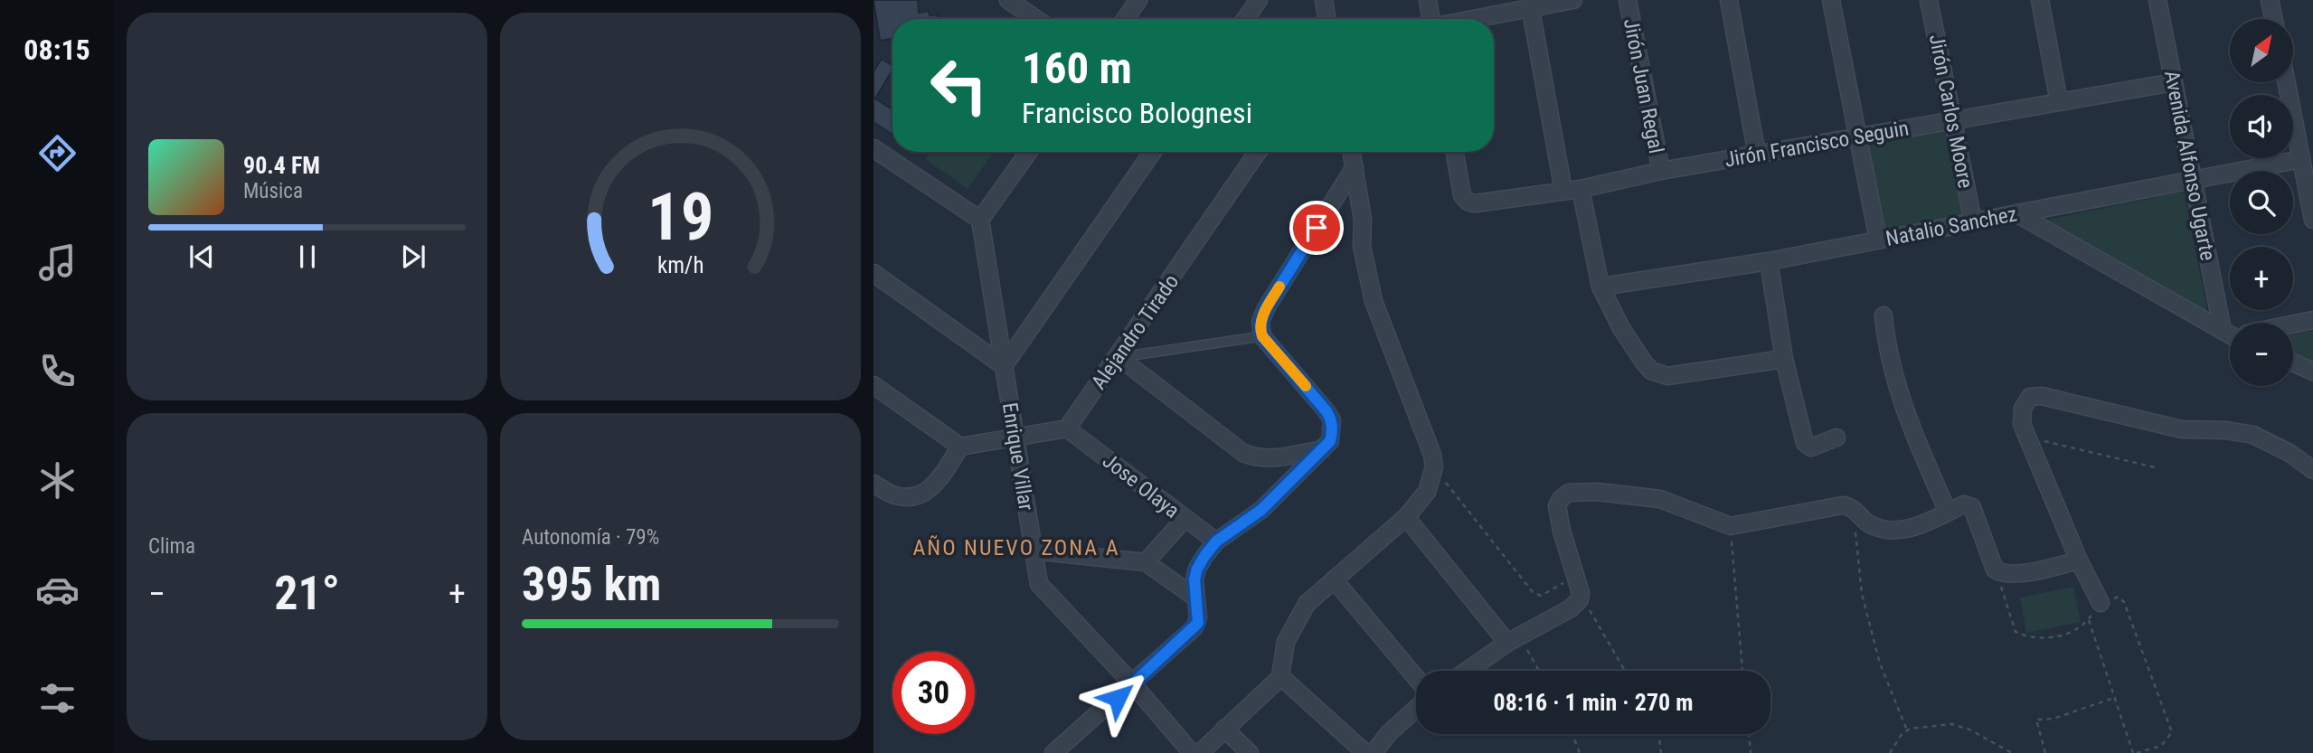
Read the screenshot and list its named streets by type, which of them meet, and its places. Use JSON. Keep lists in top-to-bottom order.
{
  "streets": {
    "street": [
      "Jirón Juan Regal",
      "Jirón Carlos Moore",
      "Jirón Francisco Seguin",
      "Avenida Alfonso Ugarte",
      "Natalio Sanchez",
      "Alejandro Tirado",
      "Enrique Villar",
      "Jose Olaya"
    ]
  },
  "crossings": [
    ["Jirón Juan Regal", "Jirón Francisco Seguin"],
    ["Jirón Carlos Moore", "Jirón Francisco Seguin"],
    ["Jirón Carlos Moore", "Natalio Sanchez"],
    ["Jirón Francisco Seguin", "Avenida Alfonso Ugarte"],
    ["Avenida Alfonso Ugarte", "Natalio Sanchez"],
    ["Alejandro Tirado", "Jose Olaya"]
  ],
  "districts": ["AÑO NUEVO ZONA A"],
  "north": "top right",
  "page": {
    "tabs": "08:15",
    "map_buttons": ["+", "−"],
    "turn": ["160 m", "Francisco Bolognesi"],
    "song": ["90.4 FM", "Música"],
    "tile": [
      "Clima",
      ["Autonomía · 79%", "395 km"]
    ],
    "heat": ["−", "21°", "+"],
    "limit": "30",
    "trip": "08:16 · 1 min · 270 m",
    "gauge": ["19", "km/h"]
  }
}
